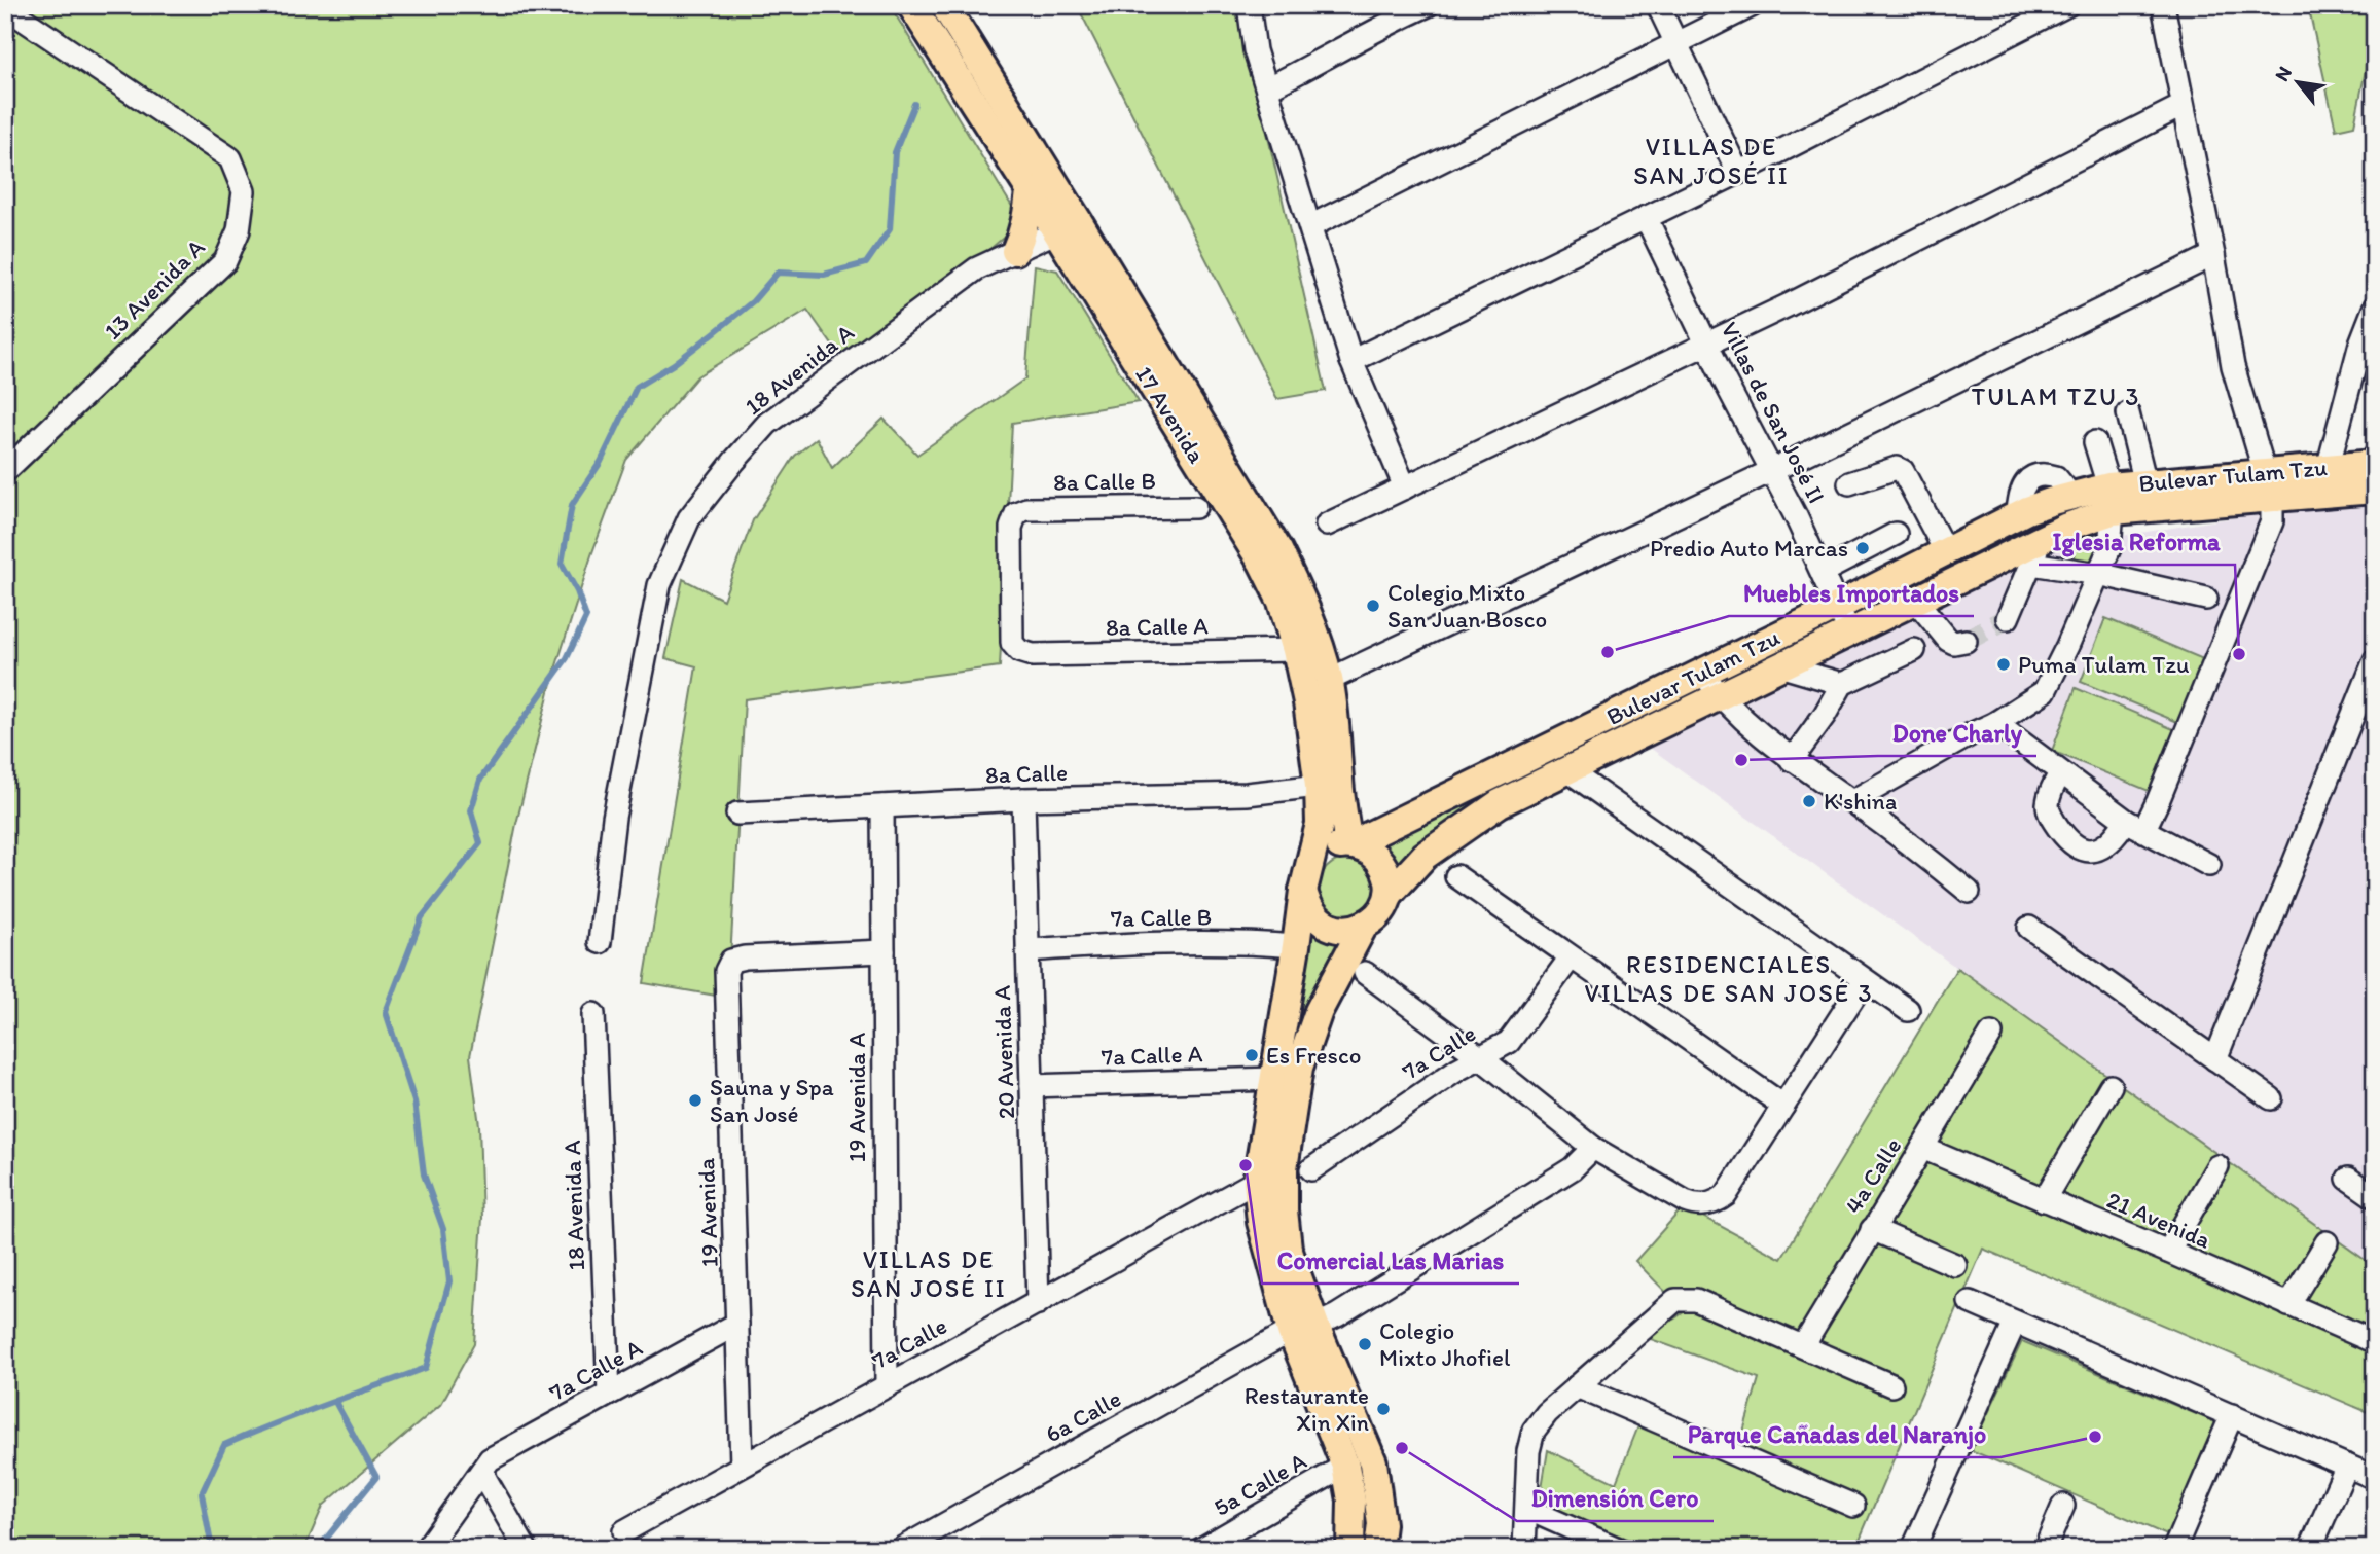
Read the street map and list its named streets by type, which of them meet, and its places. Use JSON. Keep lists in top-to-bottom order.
{
  "streets": {
    "main road": ["17 Avenida", "Bulevar Tulam Tzu"],
    "street": [
      "13 Avenida A",
      "18 Avenida A",
      "Villas de San José II",
      "8a Calle B",
      "8a Calle A",
      "8a Calle",
      "7a Calle B",
      "20 Avenida A",
      "7a Calle",
      "7a Calle A",
      "19 Avenida A",
      "4a Calle",
      "19 Avenida",
      "21 Avenida",
      "6a Calle",
      "5a Calle A"
    ]
  },
  "crossings": [
    ["18 Avenida A", "17 Avenida"],
    ["18 Avenida A", "7a Calle A"],
    ["Villas de San José II", "Bulevar Tulam Tzu"],
    ["17 Avenida", "Bulevar Tulam Tzu"],
    ["17 Avenida", "8a Calle A"],
    ["17 Avenida", "8a Calle"],
    ["8a Calle B", "8a Calle A"],
    ["8a Calle", "20 Avenida A"],
    ["8a Calle", "19 Avenida A"],
    ["7a Calle B", "20 Avenida A"],
    ["20 Avenida A", "7a Calle"],
    ["20 Avenida A", "7a Calle A"],
    ["7a Calle", "19 Avenida A"],
    ["7a Calle", "19 Avenida"],
    ["7a Calle A", "19 Avenida"],
    ["19 Avenida A", "19 Avenida"],
    ["4a Calle", "21 Avenida"]
  ],
  "districts": [
    "VILLAS DE SAN JOSÉ II",
    "TULAM TZU 3",
    "RESIDENCIALES VILLAS DE SAN JOSÉ 3",
    "VILLAS DE SAN JOSÉ II"
  ],
  "places": [
    "Predio Auto Marcas",
    "Colegio Mixto San Juan Bosco",
    "Muebles Importados",
    "Iglesia Reforma",
    "Puma Tulam Tzu",
    "Done Charly",
    "K'shina",
    "Es Fresco",
    "Sauna y Spa San José",
    "Comercial Las Marias",
    "Colegio Mixto Jhofiel",
    "Restaurante Xin Xin",
    "Parque Cañadas del Naranjo",
    "Dimensión Cero"
  ],
  "north": "top left"
}
